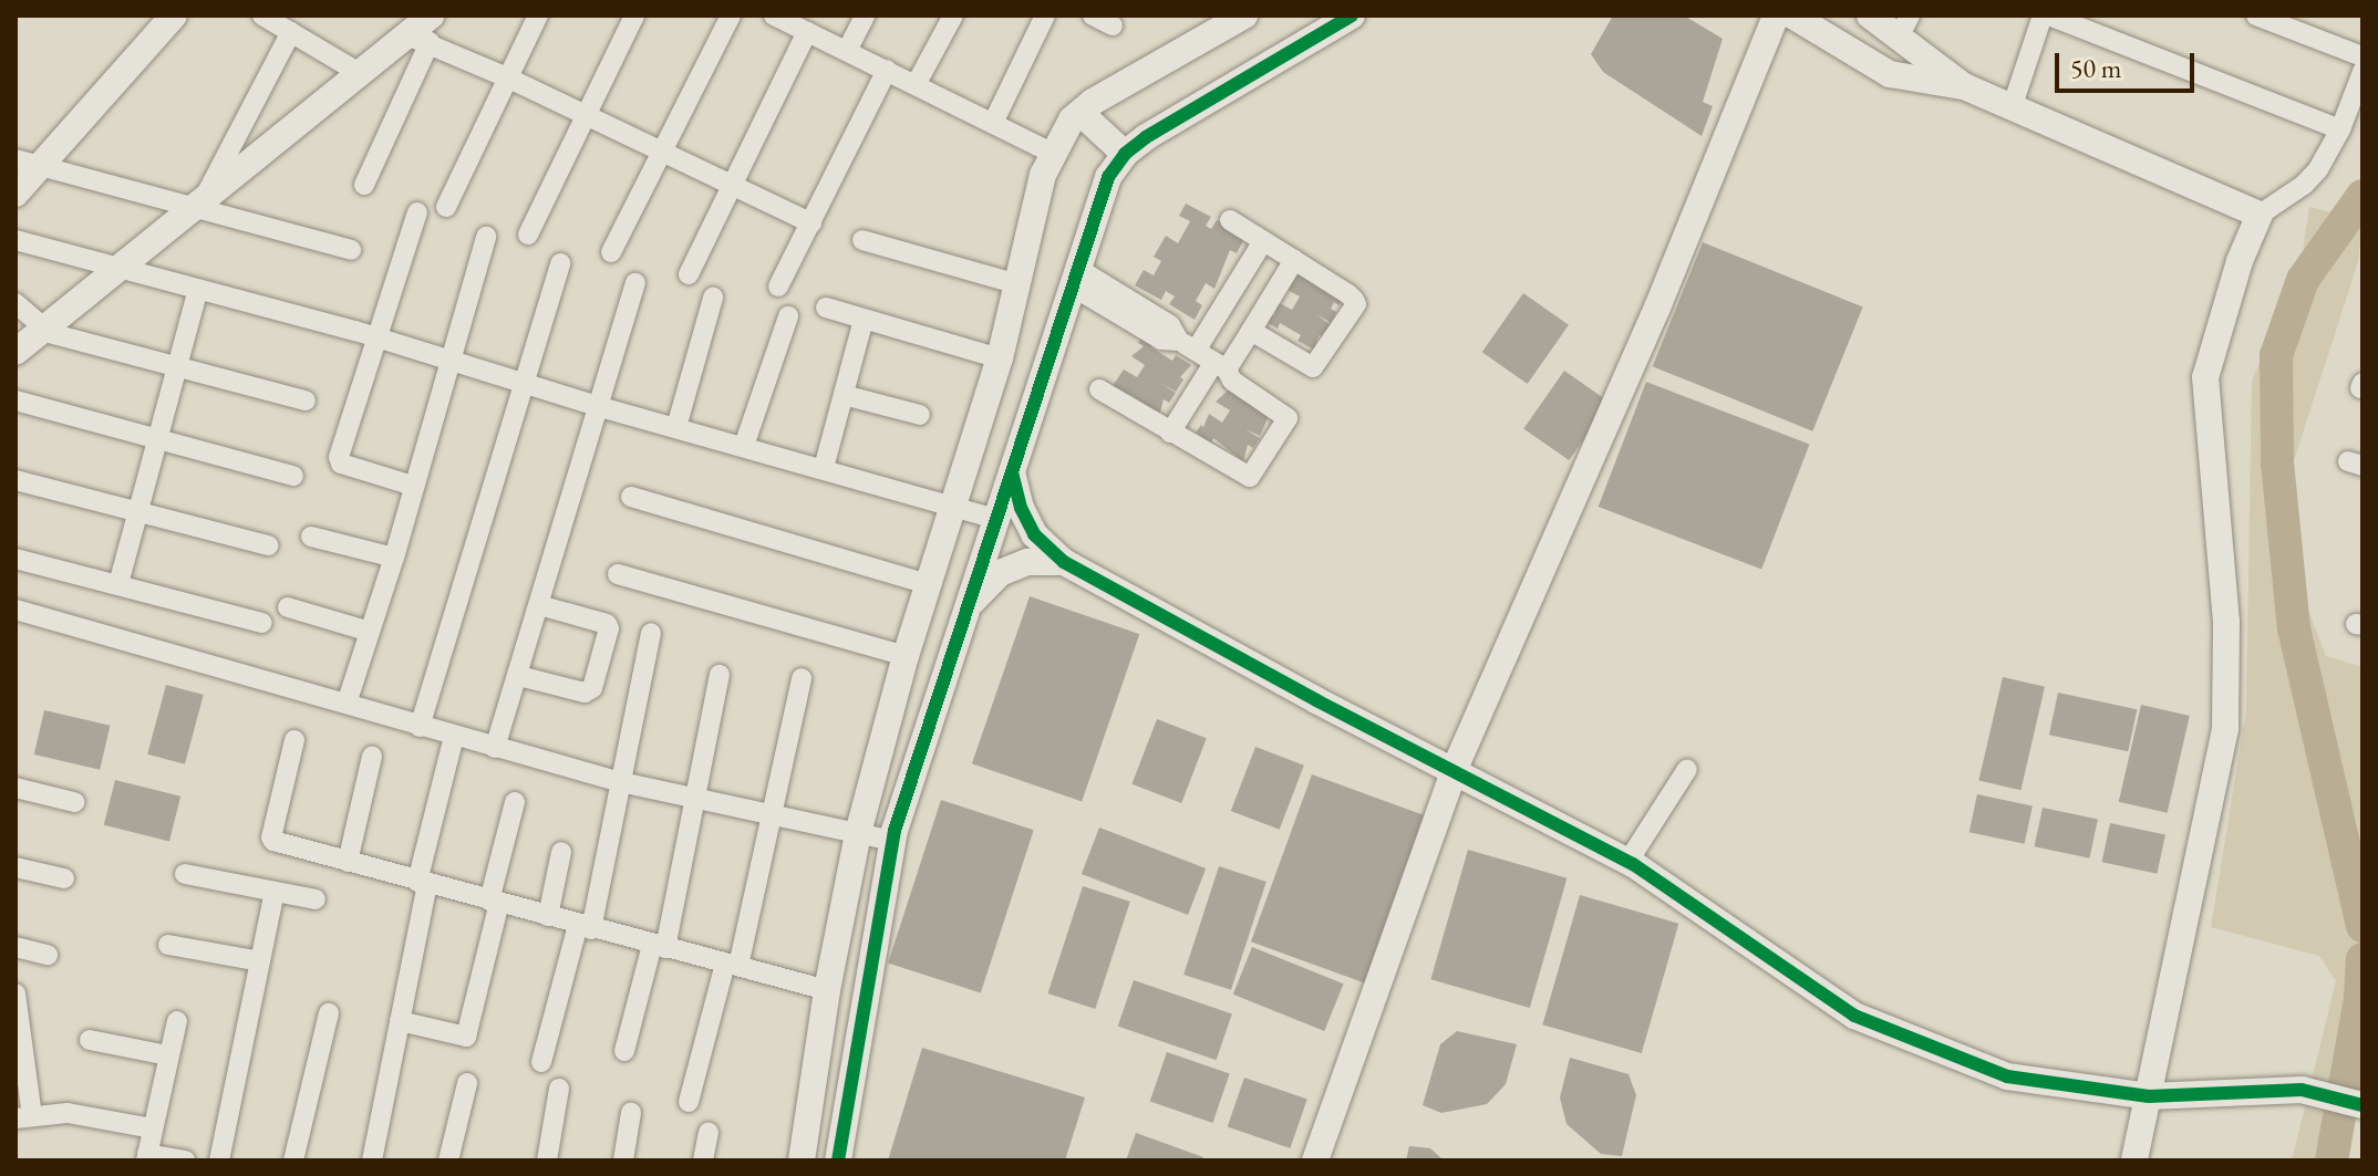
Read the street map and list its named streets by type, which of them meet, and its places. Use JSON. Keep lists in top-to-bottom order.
{
  "scale_bar": "50 m"
}
